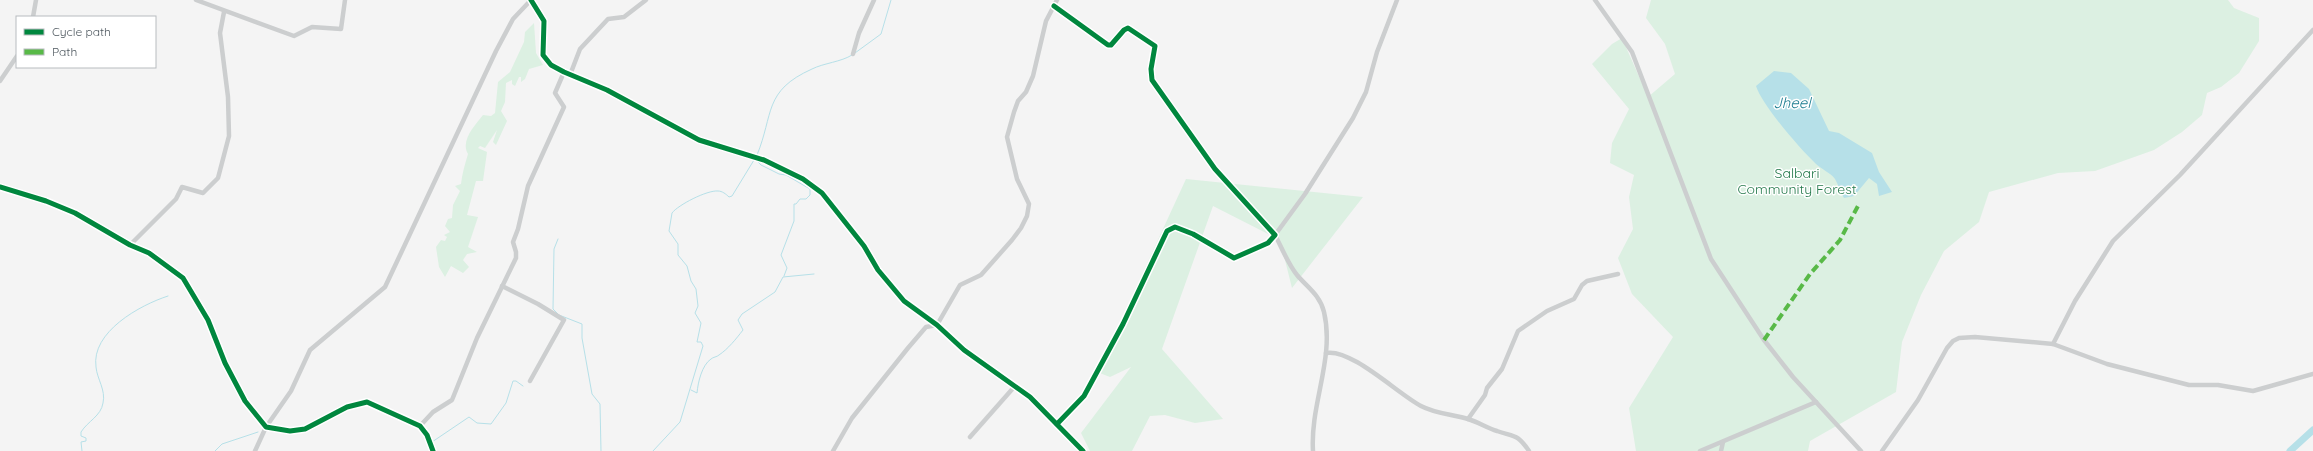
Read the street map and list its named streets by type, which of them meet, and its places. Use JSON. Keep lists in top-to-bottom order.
{
  "water": ["Jheel"],
  "parks": ["Salbari Community Forest"],
  "legend": ["Cycle path", "Path"]
}
